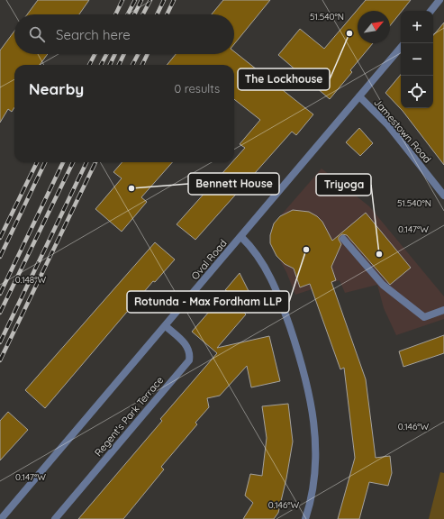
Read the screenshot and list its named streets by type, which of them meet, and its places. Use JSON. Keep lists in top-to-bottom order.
{
  "streets": {
    "street": ["Jamestown Road", "Oval Road", "Regent's Park Terrace"]
  },
  "crossings": [
    ["Jamestown Road", "Oval Road"],
    ["Oval Road", "Regent's Park Terrace"]
  ],
  "places": [
    "The Lockhouse",
    "Bennett House",
    "Rotunda - Max Fordham LLP",
    "Triyoga"
  ],
  "north": "top right",
  "page": {
    "map_buttons": ["+", "−"],
    "search": "Search here",
    "heading": ["Nearby", "0 results"]
  },
  "coordinates": [
    "51.540°N",
    "0.147°W",
    "0.148°W",
    "0.146°W"
  ]
}
